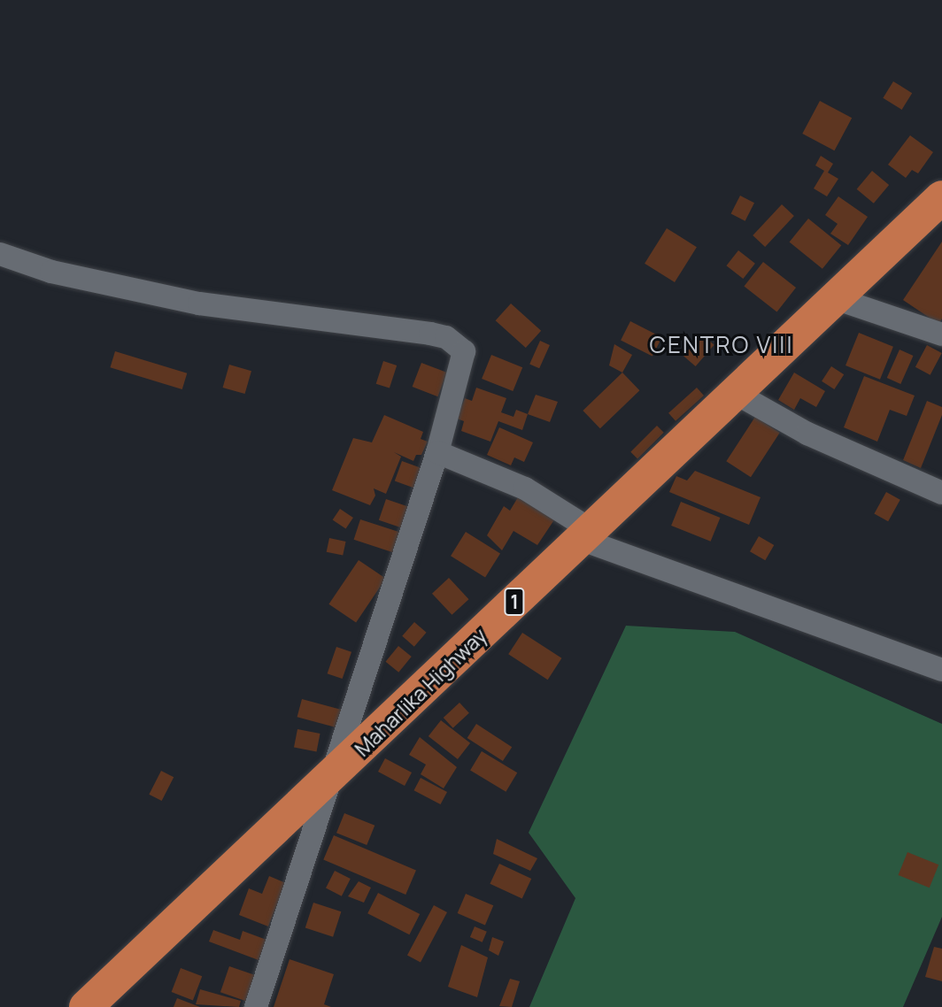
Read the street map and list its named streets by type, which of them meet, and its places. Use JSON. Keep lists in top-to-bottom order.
{
  "streets": {
    "highway": ["1", "Maharlika Highway"]
  },
  "districts": ["CENTRO VIII"]
}
